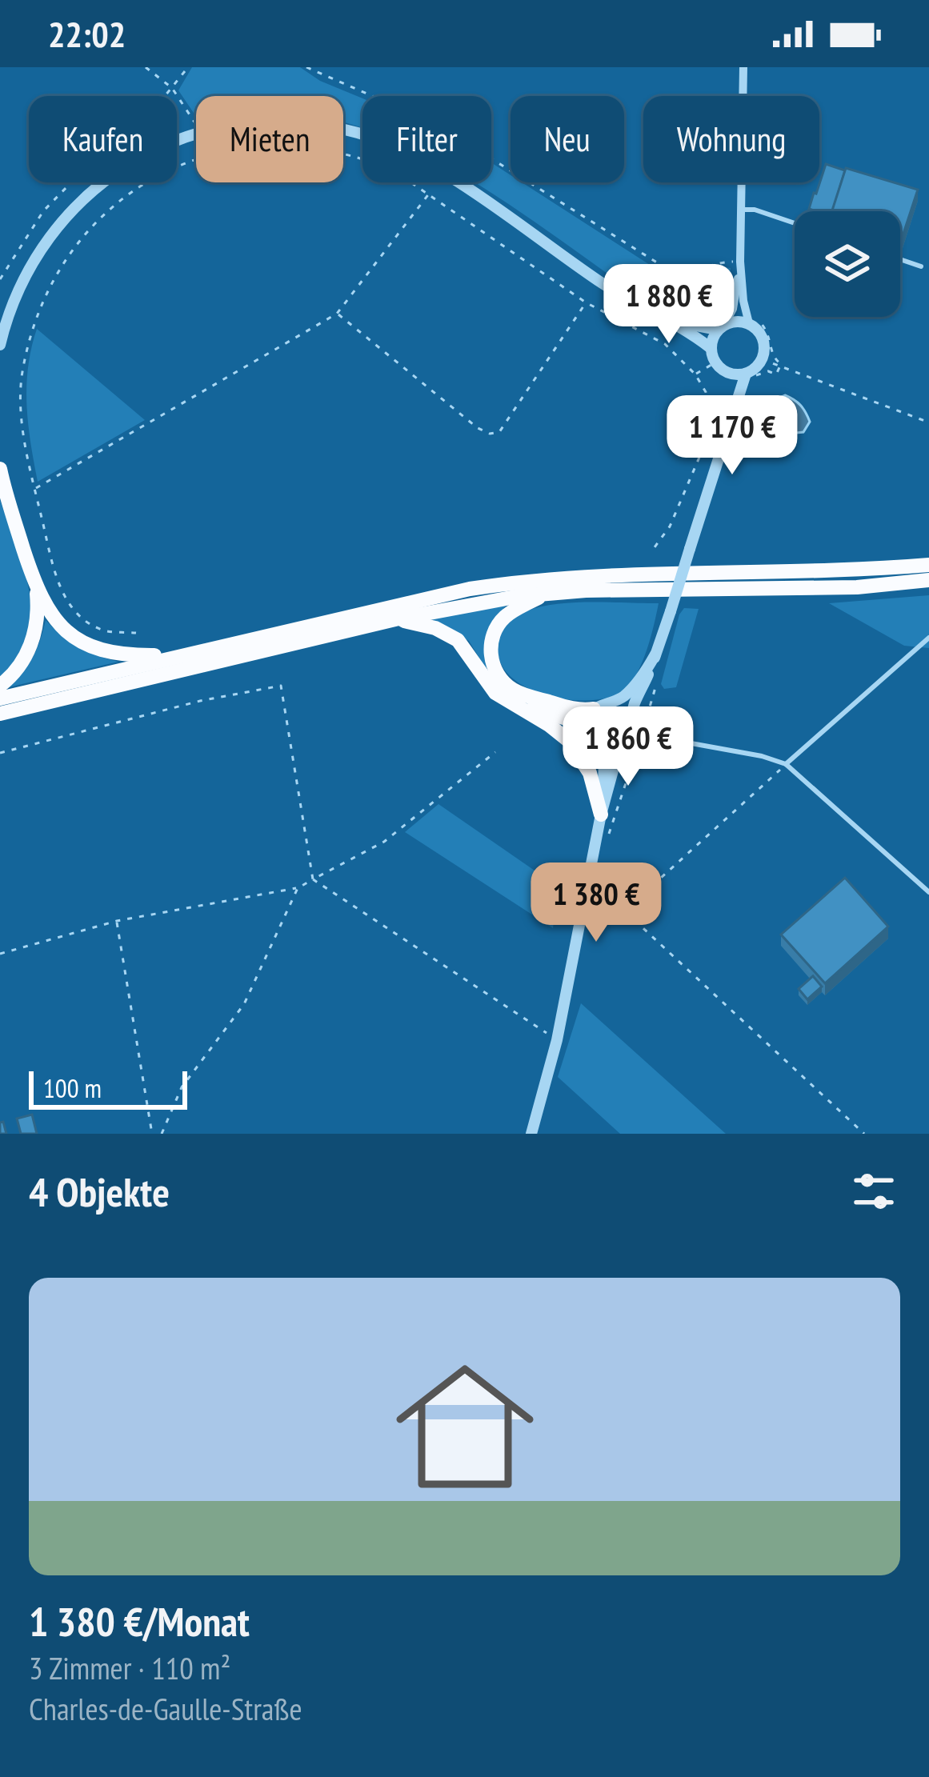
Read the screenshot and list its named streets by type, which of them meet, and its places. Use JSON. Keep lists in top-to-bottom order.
{
  "scale_bar": "100 m",
  "page": {
    "status": "22:02",
    "chip": [
      "Kaufen",
      "Mieten",
      "Filter",
      "Neu",
      "Wohnung"
    ],
    "price": [
      "1 880 €",
      "1 170 €",
      "1 860 €",
      "1 380 €"
    ],
    "scale": "100 m",
    "heading": "4 Objekte",
    "list": [
      {
        "name": "1 380 €/Monat",
        "note": "3 Zimmer · 110 m² · Charles-de-Gaulle-Straße"
      }
    ]
  }
}
